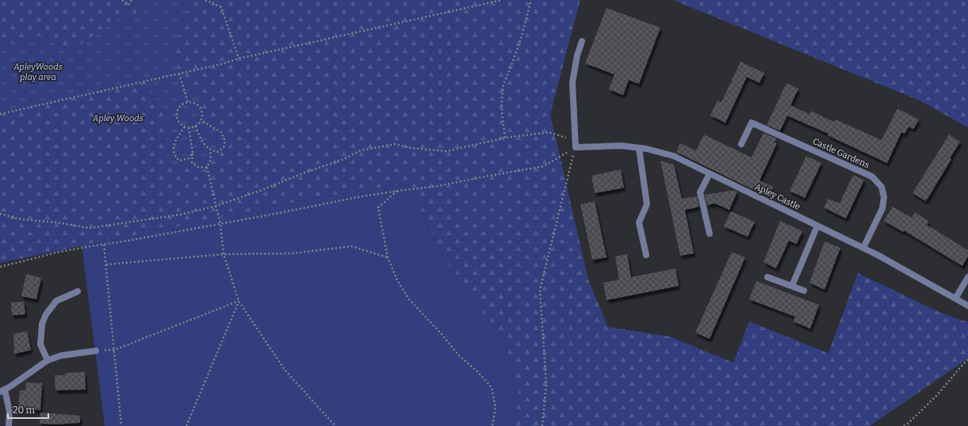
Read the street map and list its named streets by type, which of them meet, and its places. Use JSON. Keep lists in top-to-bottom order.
{
  "streets": {
    "street": ["Castle Gardens", "Apley Castle"]
  },
  "crossings": [
    ["Castle Gardens", "Apley Castle"]
  ],
  "parks": ["ApleyWoods play area", "Apley Woods"],
  "scale_bar": "20 m"
}
